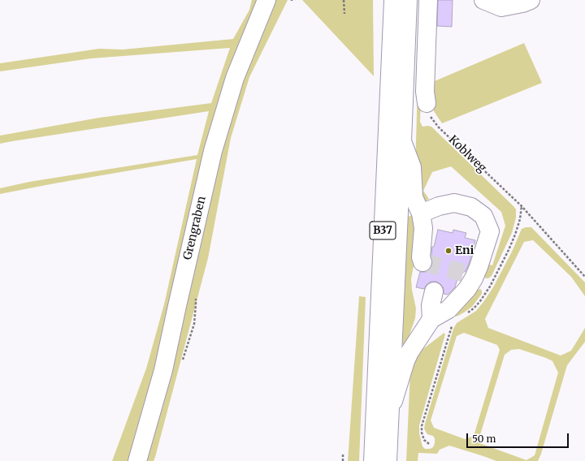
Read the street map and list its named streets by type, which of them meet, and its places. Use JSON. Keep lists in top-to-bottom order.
{
  "streets": {
    "main road": ["Grengraben", "B37"],
    "path": ["Koblweg"]
  },
  "places": ["Eni"],
  "scale_bar": "50 m"
}
